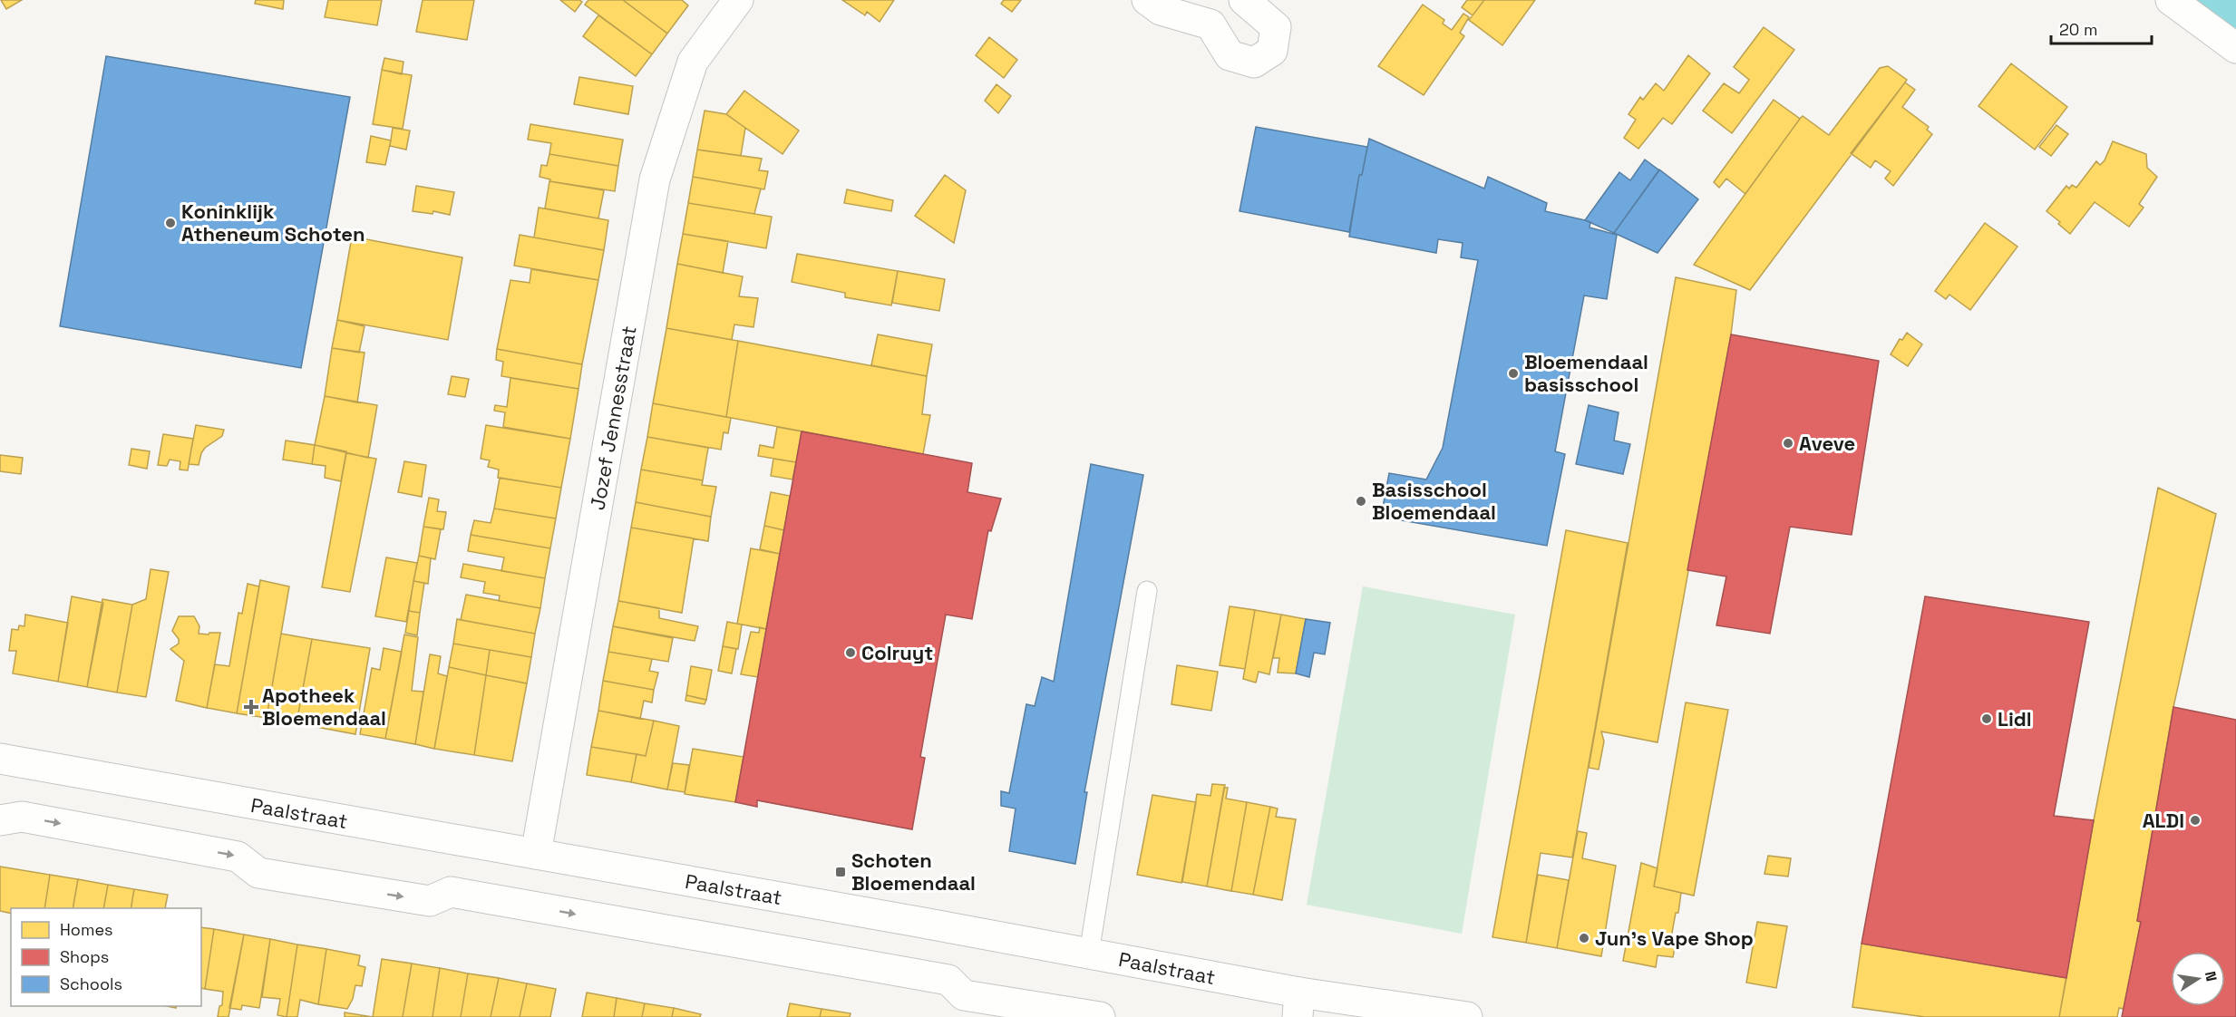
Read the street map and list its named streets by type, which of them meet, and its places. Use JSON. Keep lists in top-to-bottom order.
{
  "streets": {
    "street": ["Jozef Jennesstraat", "Paalstraat"]
  },
  "crossings": [
    ["Jozef Jennesstraat", "Paalstraat"]
  ],
  "places": {
    "other": [
      "Koninklijk Atheneum Schoten",
      "Bloemendaal basisschool",
      "Aveve",
      "Basisschool Bloemendaal",
      "Colruyt",
      "Lidl",
      "ALDI",
      "Jun's Vape Shop"
    ],
    "health": ["Apotheek Bloemendaal"],
    "transit": ["Schoten Bloemendaal"]
  },
  "legend": ["Homes", "Shops", "Schools"],
  "scale_bar": "20 m",
  "north": "right"
}
